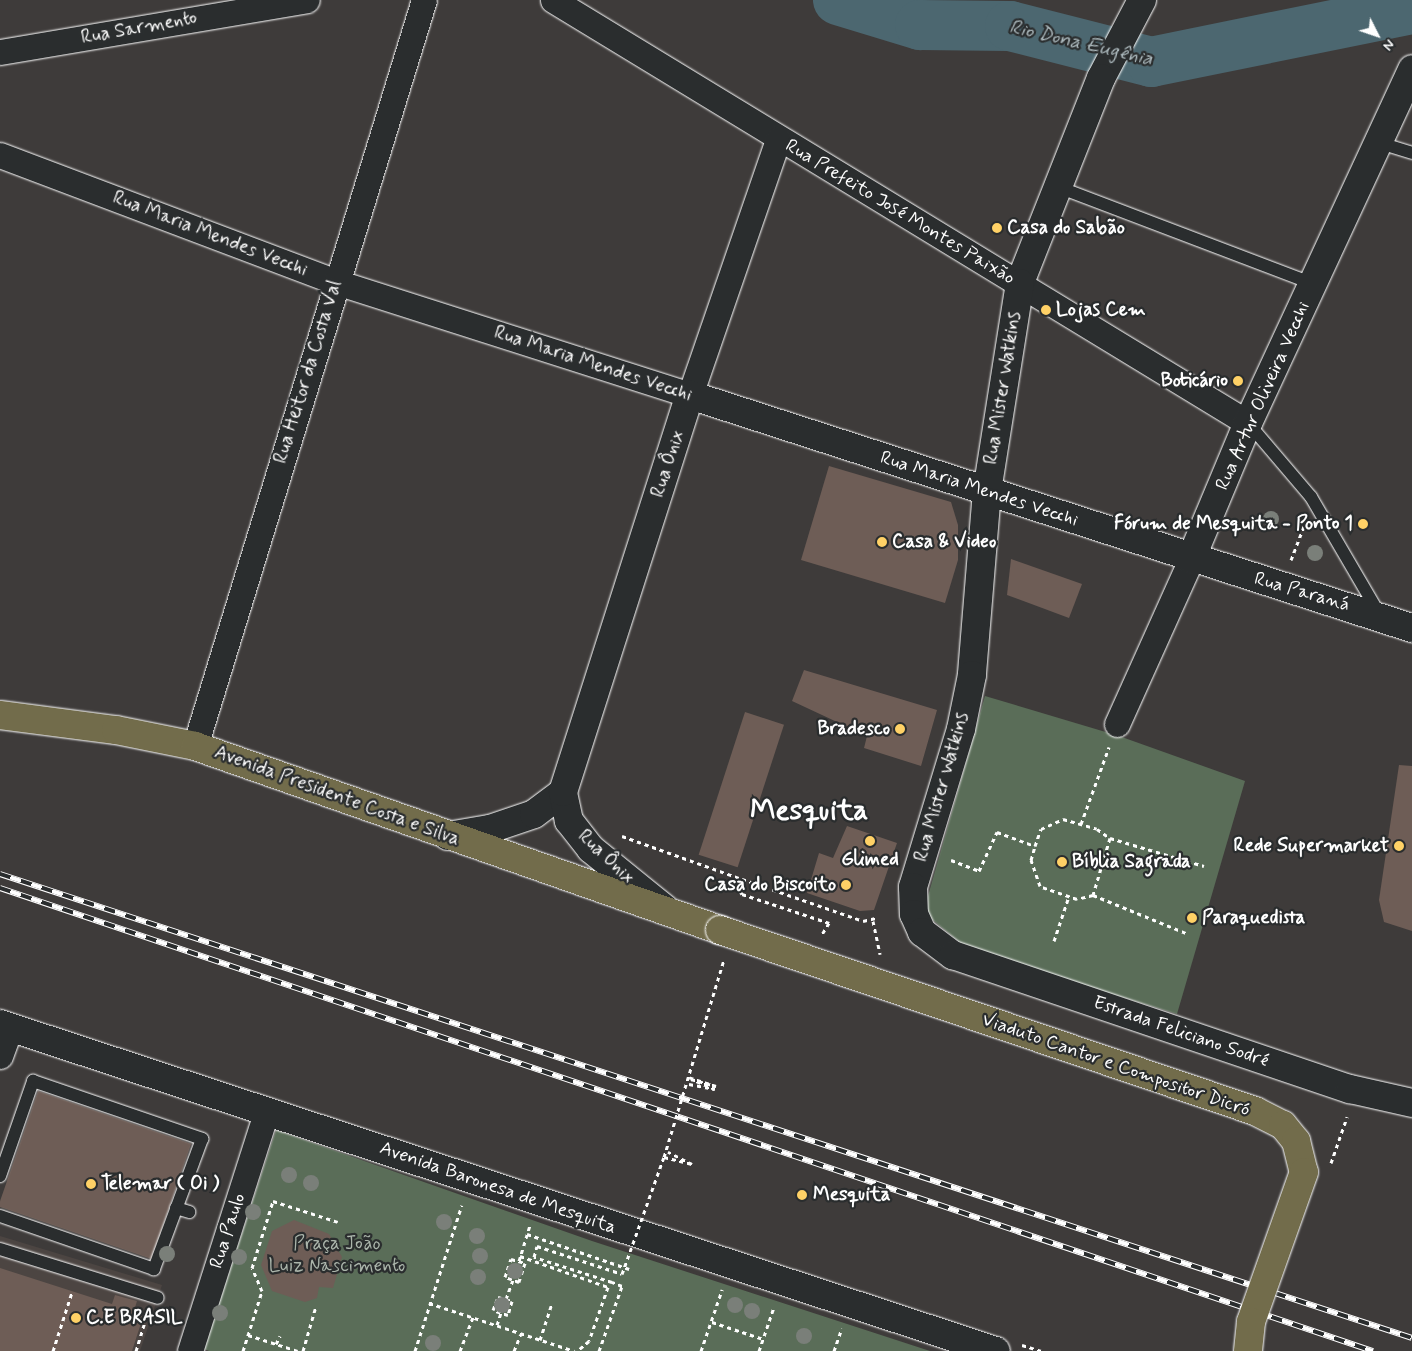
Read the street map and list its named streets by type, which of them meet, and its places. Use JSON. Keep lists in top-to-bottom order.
{
  "streets": {
    "main road": [
      "Rua Maria Mendes Vecchi",
      "Rua Mister Watkins",
      "Rua Artur Oliveira Vecchi",
      "Rua Ônix",
      "Rua Paraná",
      "Avenida Presidente Costa e Silva",
      "Estrada Feliciano Sodré",
      "Viaduto Cantor e Compositor Dicró",
      "Avenida Baronesa de Mesquita"
    ],
    "street": [
      "Rua Sarmento",
      "Rua Prefeito José Montes Paixão",
      "Rua Heitor da Costa Val",
      "Rua Paulo"
    ]
  },
  "crossings": [
    ["Rua Prefeito José Montes Paixão", "Rua Mister Watkins"],
    ["Rua Prefeito José Montes Paixão", "Rua Artur Oliveira Vecchi"],
    ["Rua Prefeito José Montes Paixão", "Rua Ônix"],
    ["Rua Maria Mendes Vecchi", "Rua Heitor da Costa Val"],
    ["Rua Maria Mendes Vecchi", "Rua Mister Watkins"],
    ["Rua Maria Mendes Vecchi", "Rua Artur Oliveira Vecchi"],
    ["Rua Maria Mendes Vecchi", "Rua Ônix"],
    ["Rua Maria Mendes Vecchi", "Rua Paraná"],
    ["Rua Heitor da Costa Val", "Avenida Presidente Costa e Silva"],
    ["Rua Mister Watkins", "Estrada Feliciano Sodré"],
    ["Rua Artur Oliveira Vecchi", "Rua Paraná"],
    ["Rua Ônix", "Avenida Presidente Costa e Silva"],
    ["Avenida Presidente Costa e Silva", "Viaduto Cantor e Compositor Dicró"],
    ["Avenida Baronesa de Mesquita", "Rua Paulo"]
  ],
  "districts": ["Mesquita"],
  "water": ["Rio Dona Eugênia"],
  "parks": ["Praça João Luiz Nascimento"],
  "places": [
    "Casa do Sabão",
    "Lojas Cem",
    "Boticário",
    "Fórum de Mesquita - Ponto 1",
    "Casa & Video",
    "Bradesco",
    "Glimed",
    "Rede Supermarket",
    "Bíblia Sagrada",
    "Casa do Biscoito",
    "Paraquedista",
    "Telemar ( Oi )",
    "Mesquita",
    "C.E BRASIL"
  ],
  "north": "bottom right"
}
